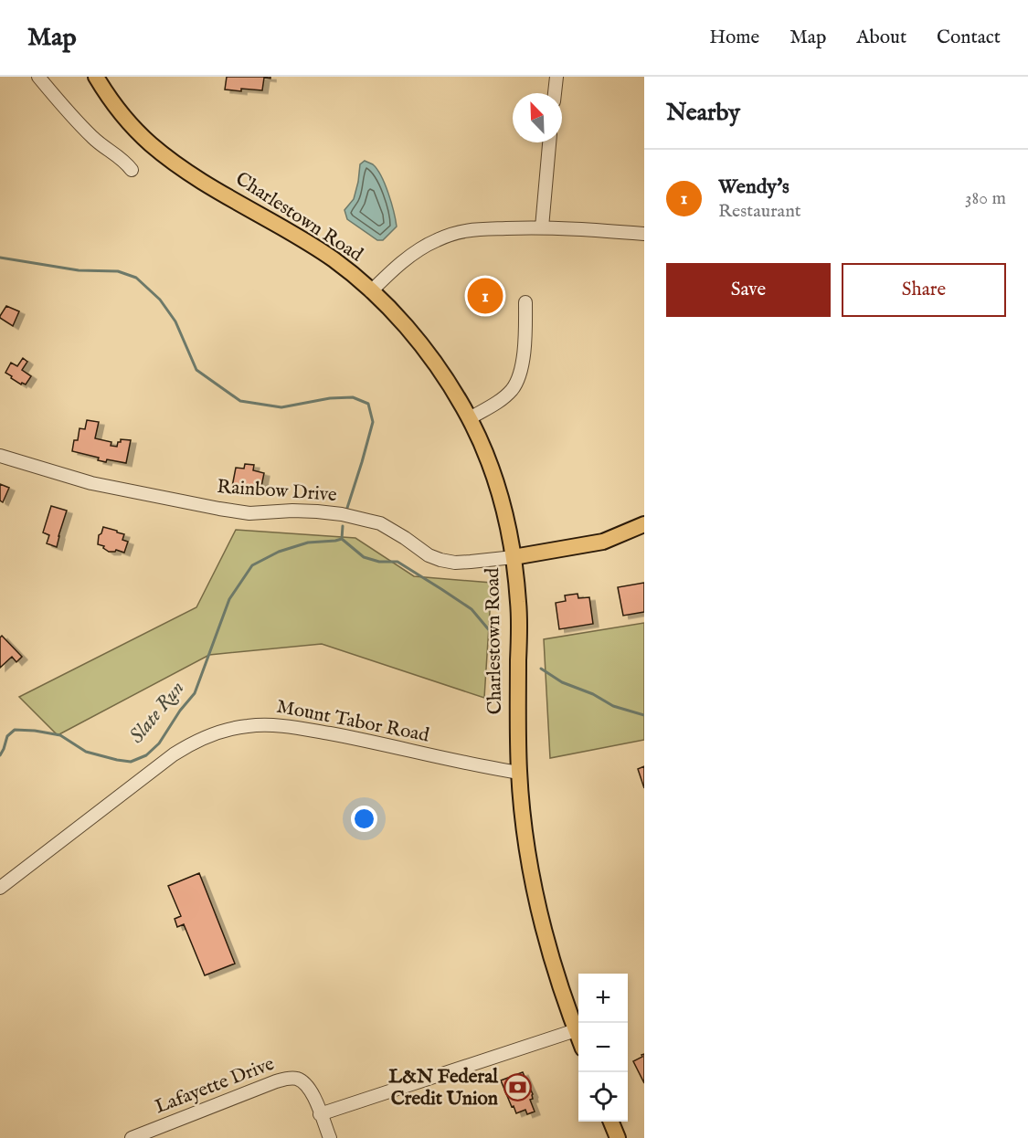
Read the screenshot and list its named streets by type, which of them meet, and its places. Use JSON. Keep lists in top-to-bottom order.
{
  "streets": {
    "main road": ["Charlestown Road"],
    "street": ["Rainbow Drive", "Mount Tabor Road", "Lafayette Drive"]
  },
  "crossings": [
    ["Charlestown Road", "Rainbow Drive"],
    ["Charlestown Road", "Mount Tabor Road"]
  ],
  "water": ["Slate Run"],
  "places": {
    "bank": ["L&N Federal Credit Union"]
  },
  "north": "top left",
  "page": {
    "header": "Map",
    "nav": [
      "Home",
      "Map",
      "About",
      "Contact"
    ],
    "heading": "Nearby",
    "list": [
      {
        "mark": "1",
        "name": "Wendy's",
        "note": "Restaurant",
        "value": "380 m"
      }
    ],
    "buttons": ["Save", "Share"],
    "pins": "1",
    "map_buttons": ["+", "−"]
  }
}
